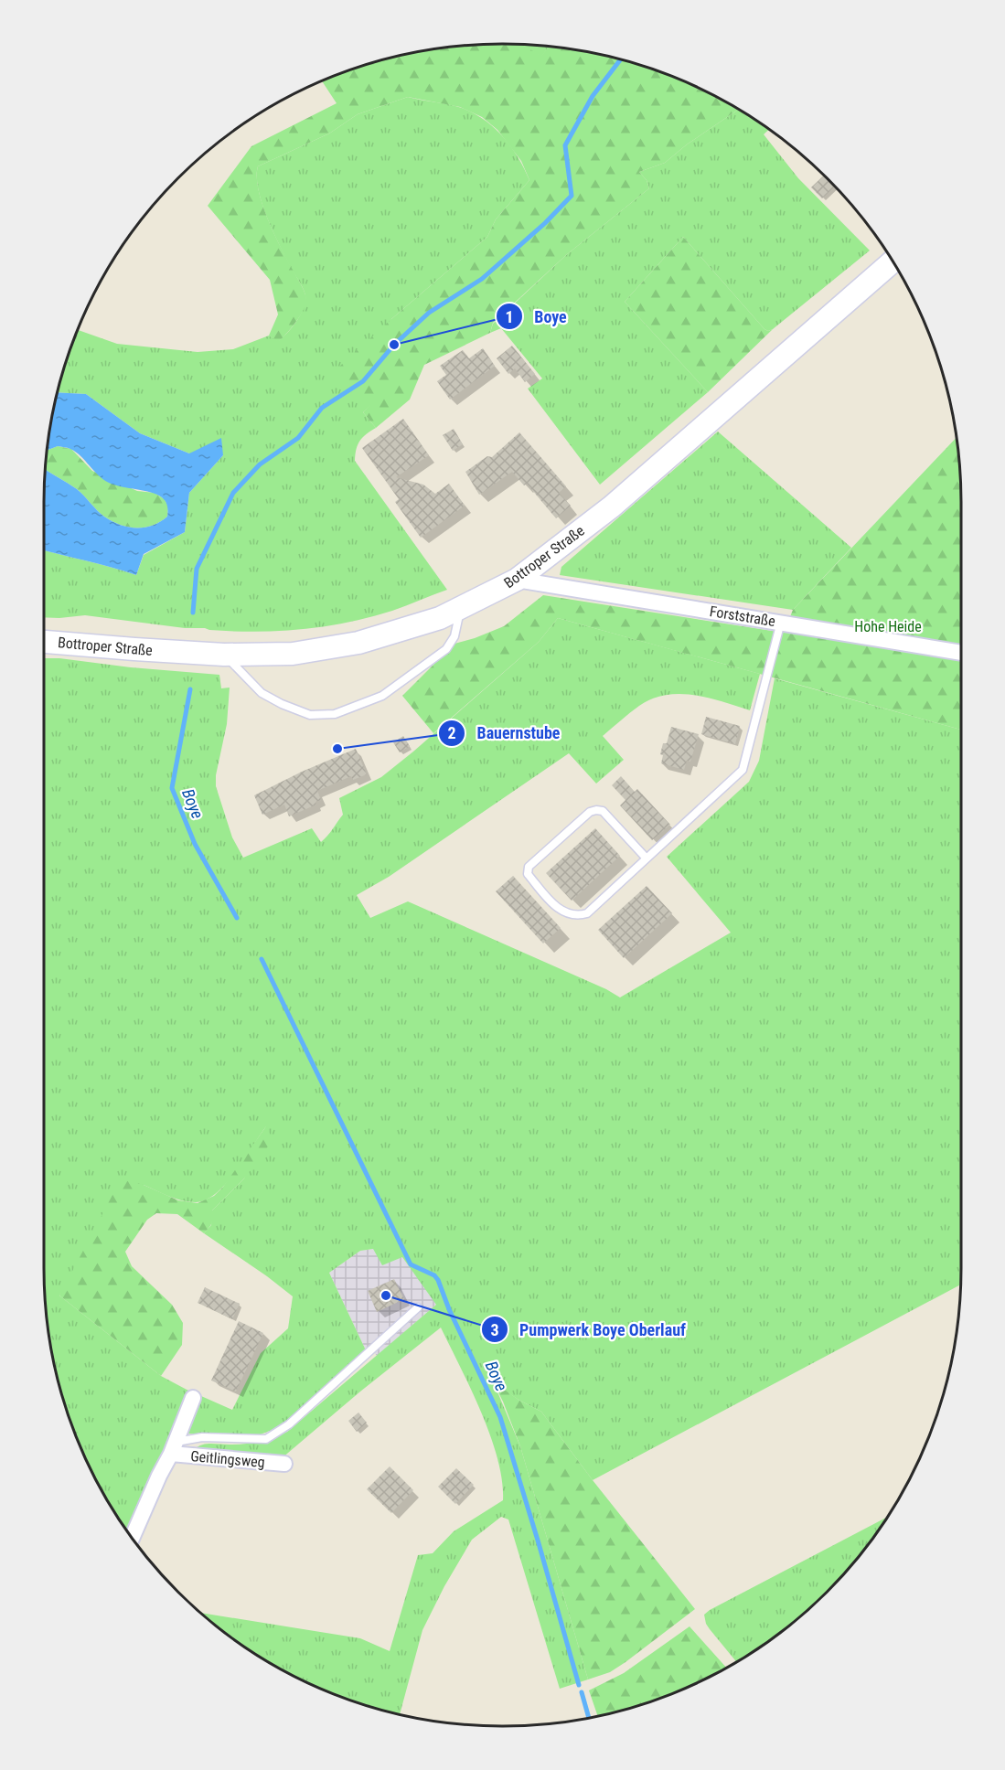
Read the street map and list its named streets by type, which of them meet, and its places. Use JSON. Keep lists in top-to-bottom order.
{
  "streets": {
    "main road": ["Bottroper Straße"],
    "street": ["Forststraße", "Geitlingsweg"]
  },
  "crossings": [
    ["Bottroper Straße", "Forststraße"]
  ],
  "water": ["Boye"],
  "parks": ["Hohe Heide"],
  "places": ["Boye", "Bauernstube", "Pumpwerk Boye Oberlauf"]
}
